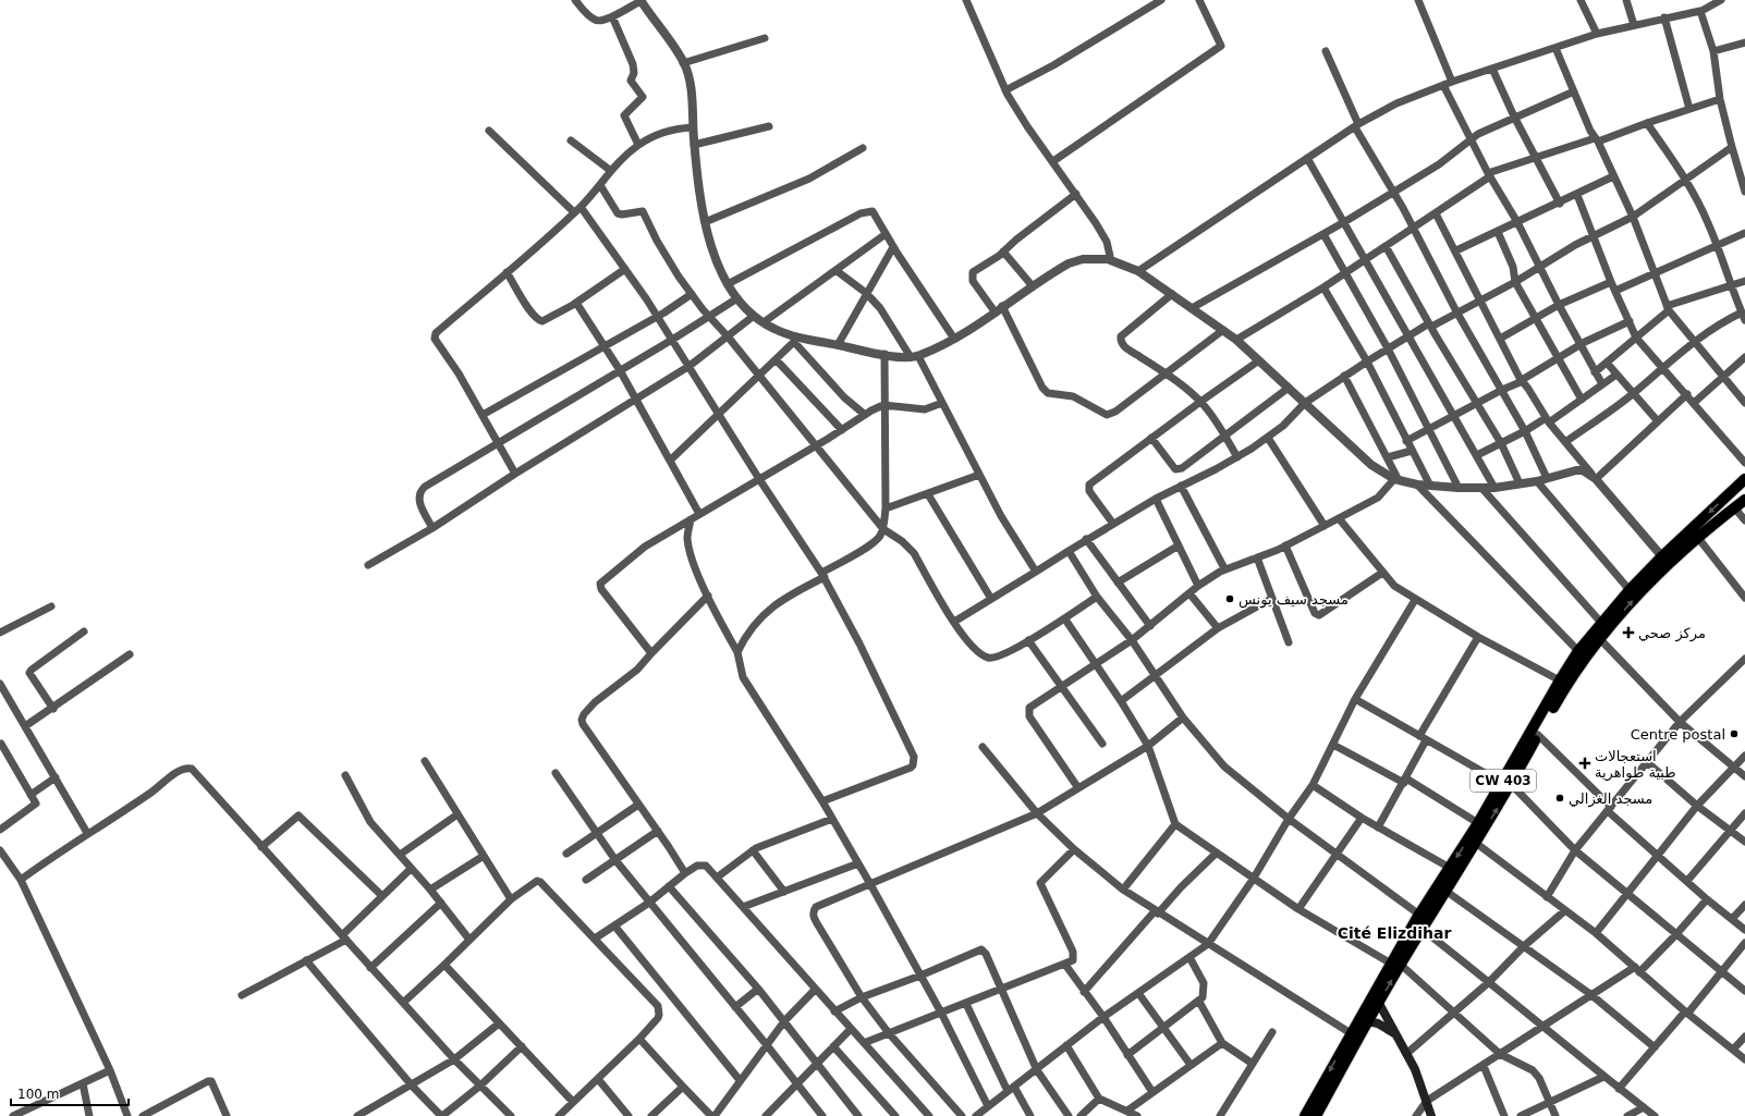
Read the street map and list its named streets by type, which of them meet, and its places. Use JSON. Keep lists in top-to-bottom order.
{
  "streets": {
    "main road": ["CW 403"]
  },
  "districts": ["Cité Elizdihar"],
  "places": {
    "other": ["مسجد سيف يونس", "Centre postal", "مسجد الغزالي"],
    "health": ["مركز صحي", "استعجالات طبية طواهرية"]
  },
  "scale_bar": "100 m"
}
